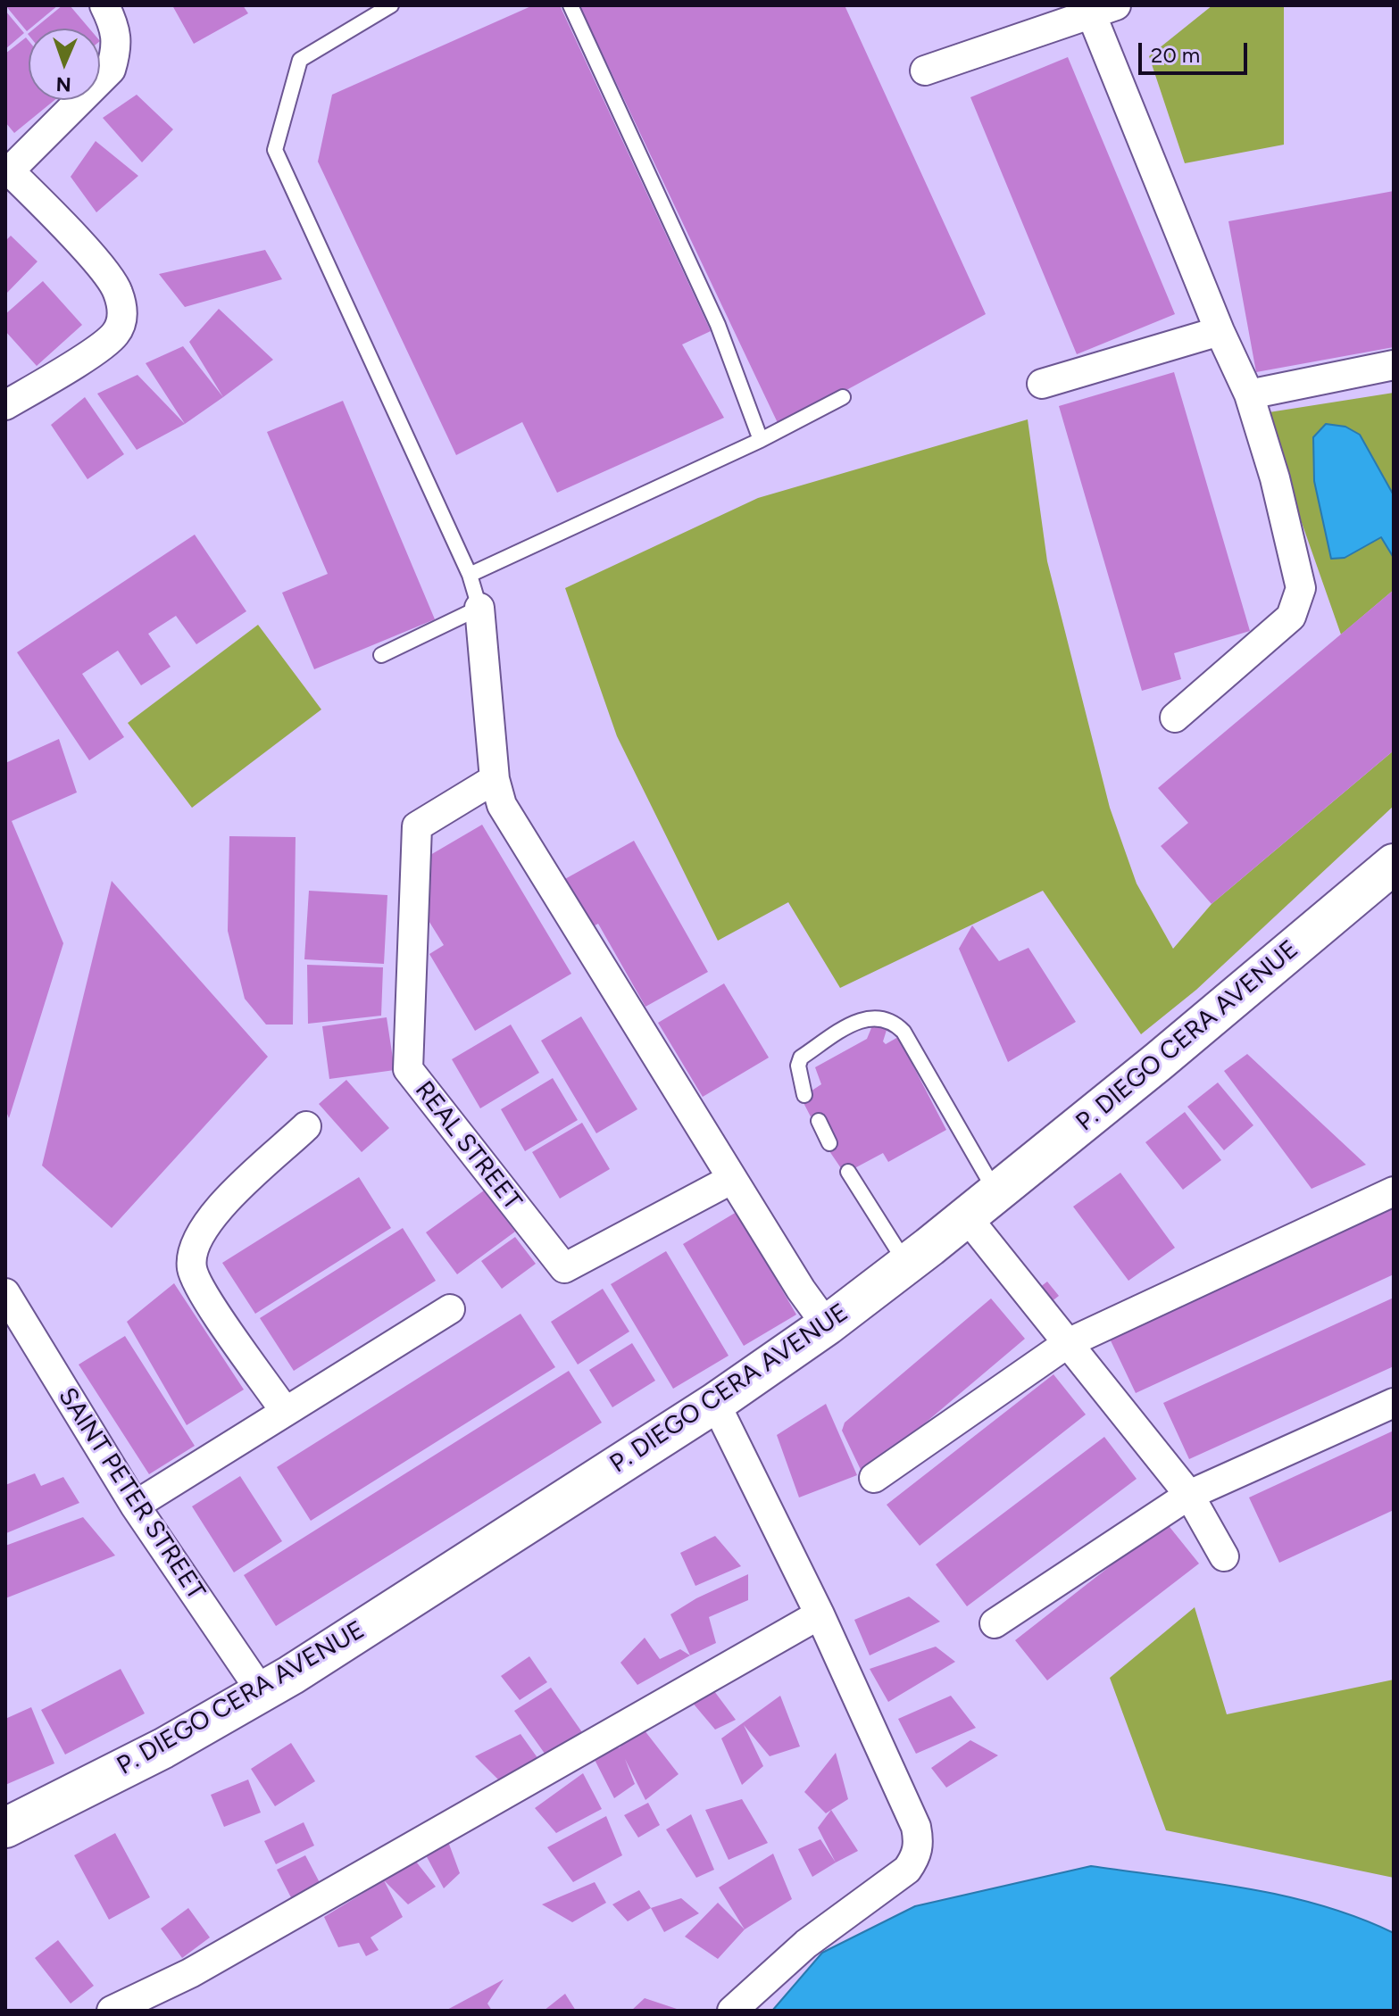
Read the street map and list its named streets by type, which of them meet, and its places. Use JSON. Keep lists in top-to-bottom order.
{
  "streets": {
    "main road": ["P. DIEGO CERA AVENUE"],
    "street": ["REAL STREET", "SAINT PETER STREET"]
  },
  "crossings": [
    ["P. DIEGO CERA AVENUE", "SAINT PETER STREET"]
  ],
  "scale_bar": "20 m",
  "north": "bottom"
}
